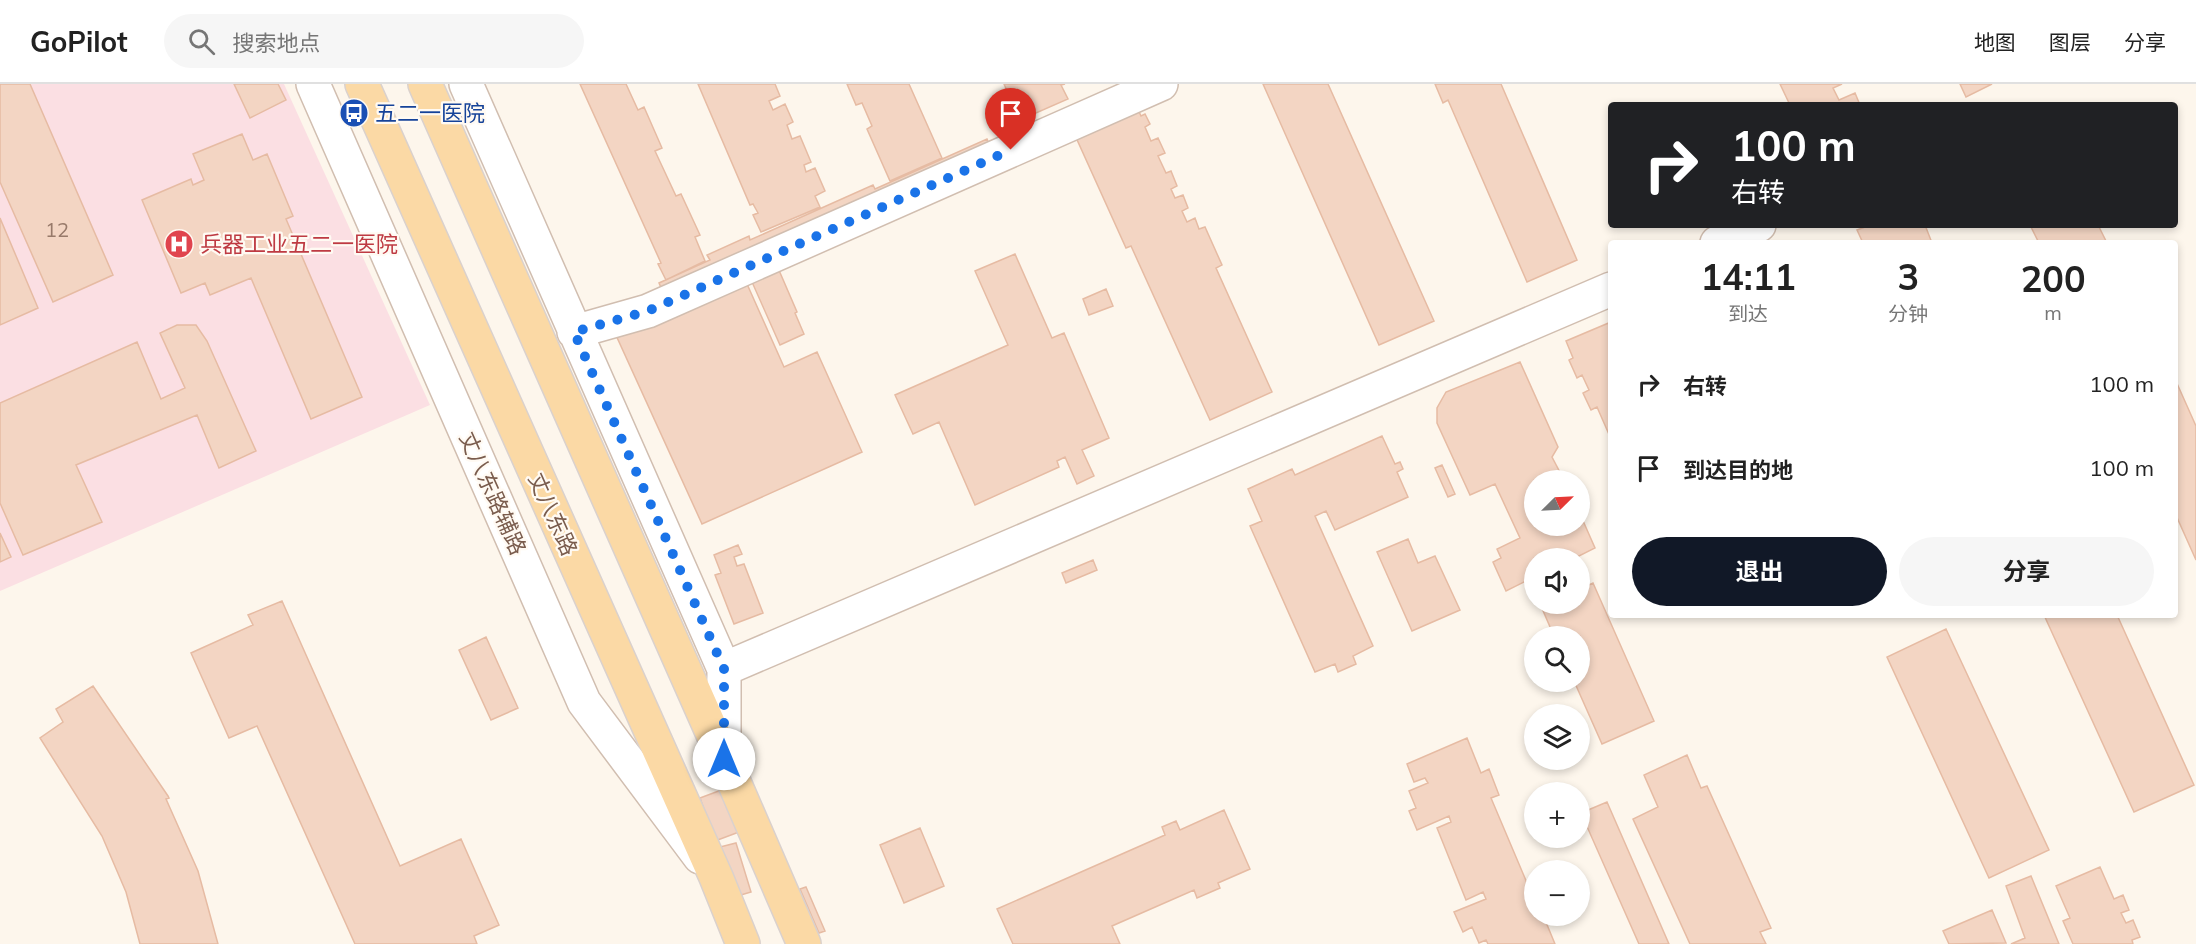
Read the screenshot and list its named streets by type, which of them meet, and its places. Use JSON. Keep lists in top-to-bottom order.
{
  "streets": {
    "main road": ["丈八东路"],
    "street": ["丈八东路辅路"]
  },
  "crossings": [
    ["丈八东路辅路", "丈八东路"]
  ],
  "places": {
    "bus stop": ["五二一医院"],
    "hospital": ["兵器工业五二一医院"]
  },
  "house_numbers": ["12"],
  "north": "top right",
  "page": {
    "header": "GoPilot",
    "search": "搜索地点",
    "nav": ["地图", "图层", "分享"],
    "turn": ["100 m", "右转"],
    "eta": [
      "14:11",
      "到达",
      "3",
      "分钟",
      "200",
      "m"
    ],
    "list": [
      {
        "name": "右转",
        "value": "100 m"
      },
      {
        "name": "到达目的地",
        "value": "100 m"
      }
    ],
    "map_buttons": ["+", "−"],
    "buttons": ["退出", "分享"]
  }
}
